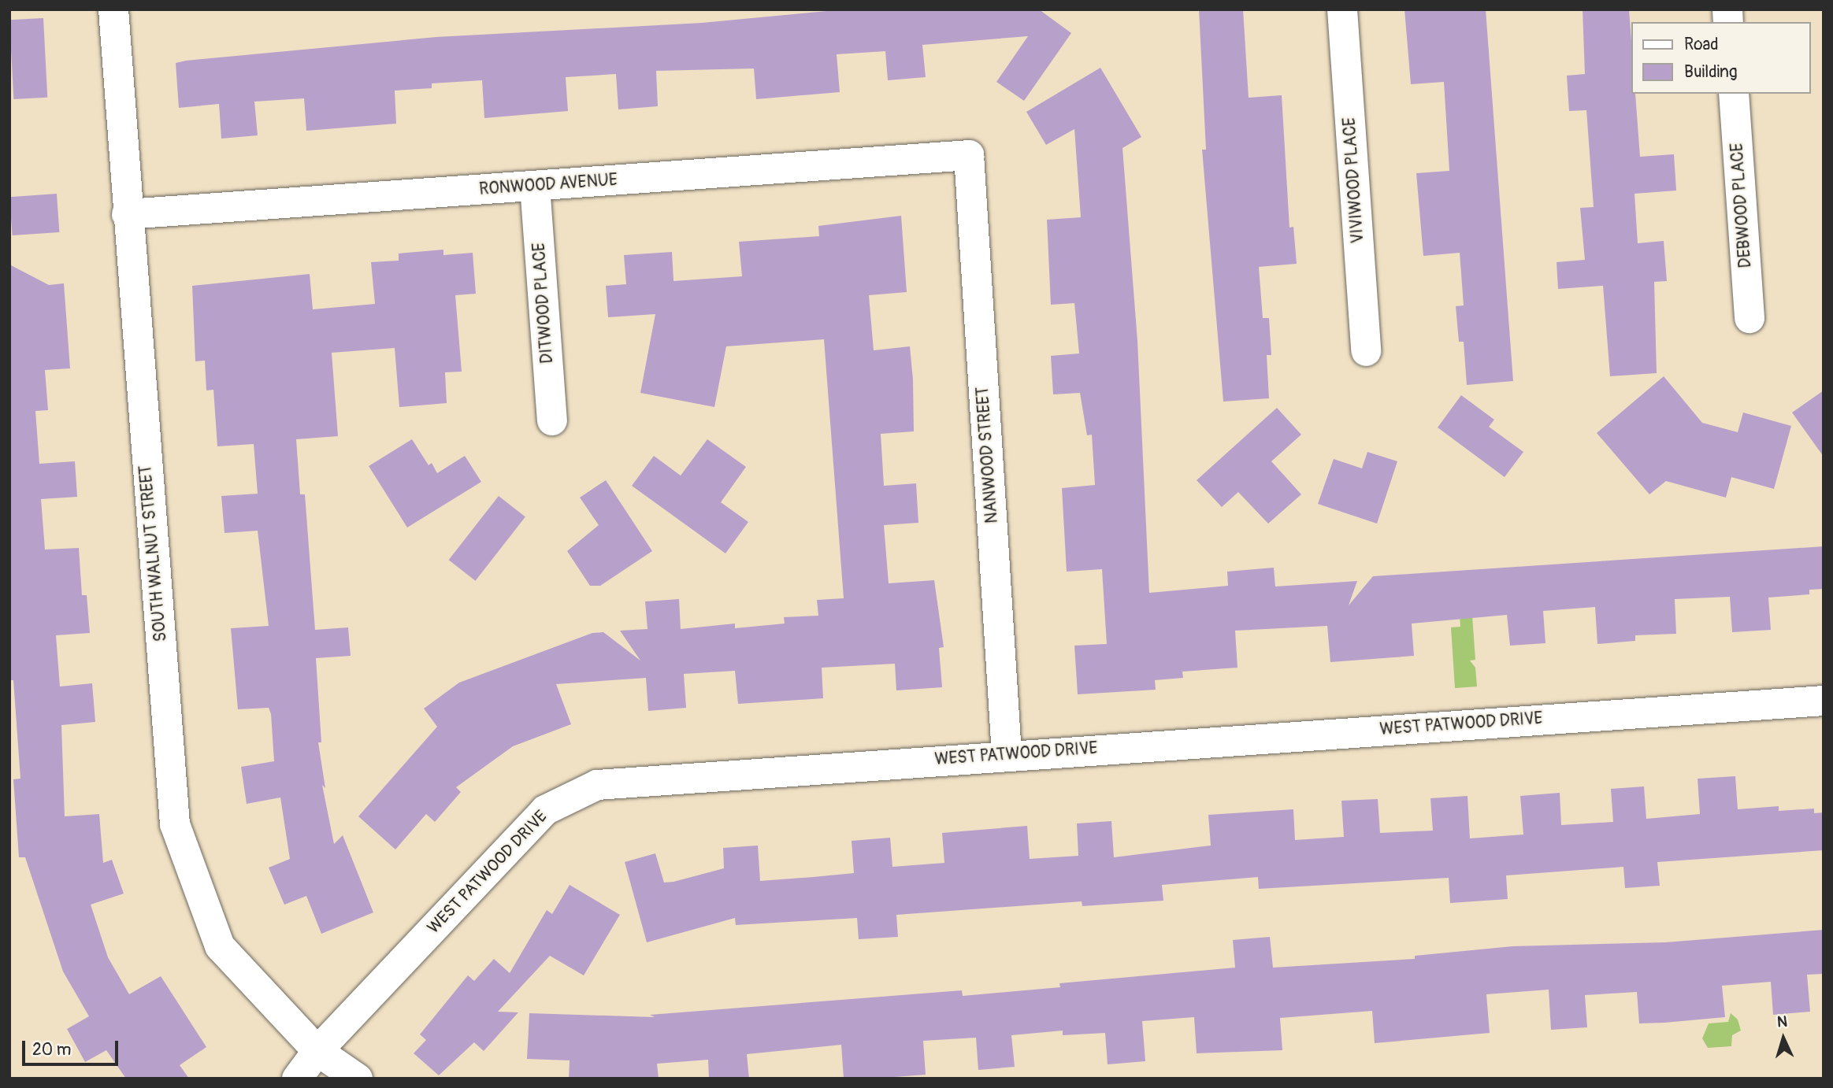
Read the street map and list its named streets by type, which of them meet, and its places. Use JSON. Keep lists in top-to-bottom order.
{
  "streets": {
    "street": [
      "VIVIWOOD PLACE",
      "RONWOOD AVENUE",
      "DEBWOOD PLACE",
      "DITWOOD PLACE",
      "NANWOOD STREET",
      "SOUTH WALNUT STREET",
      "WEST PATWOOD DRIVE"
    ]
  },
  "crossings": [
    ["RONWOOD AVENUE", "DITWOOD PLACE"],
    ["RONWOOD AVENUE", "NANWOOD STREET"],
    ["RONWOOD AVENUE", "SOUTH WALNUT STREET"],
    ["NANWOOD STREET", "WEST PATWOOD DRIVE"],
    ["SOUTH WALNUT STREET", "WEST PATWOOD DRIVE"]
  ],
  "legend": ["Road", "Building"],
  "scale_bar": "20 m",
  "north": "top"
}
